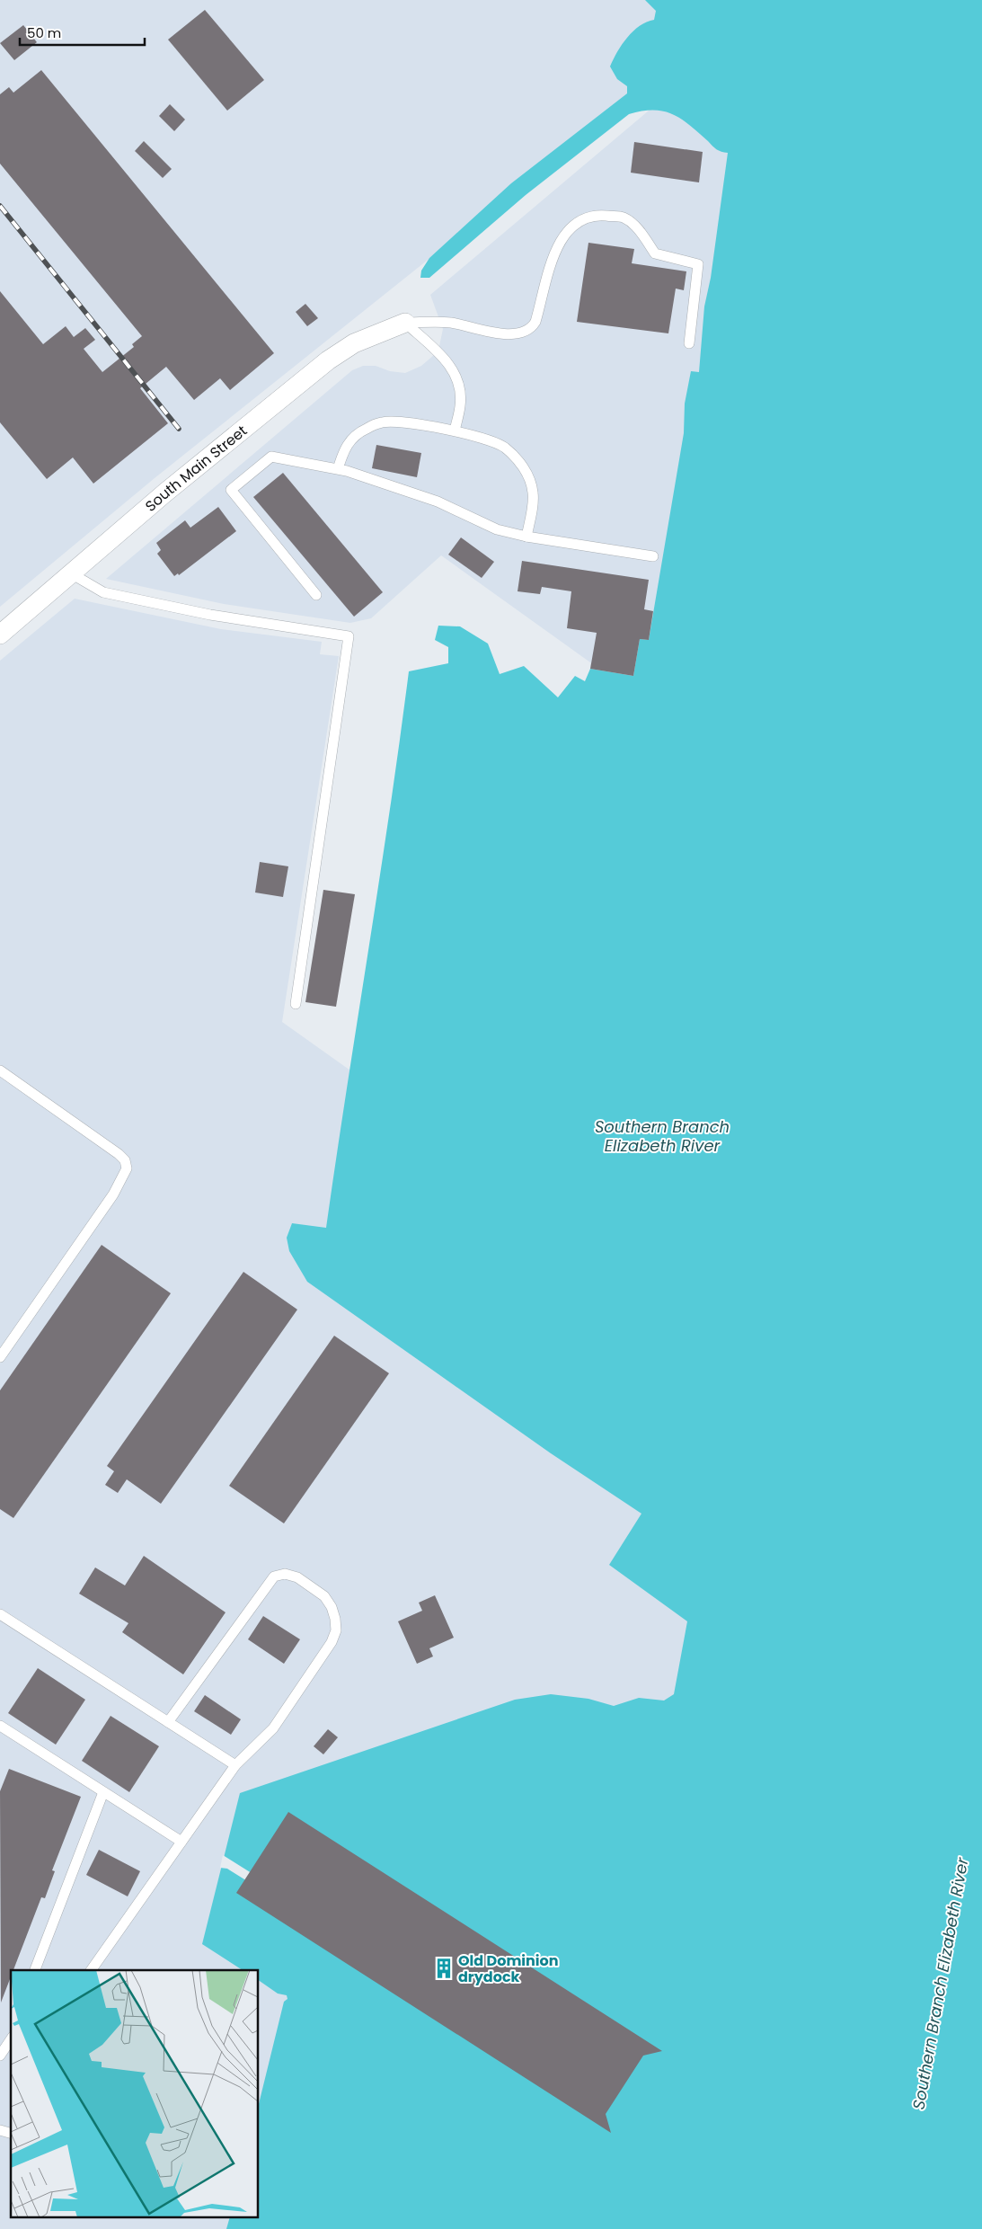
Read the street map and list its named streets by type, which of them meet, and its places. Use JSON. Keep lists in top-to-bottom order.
{
  "streets": {
    "street": ["South Main Street"]
  },
  "water": ["Southern Branch Elizabeth River"],
  "places": {
    "building": ["Old Dominion drydock"]
  },
  "scale_bar": "50 m"
}
